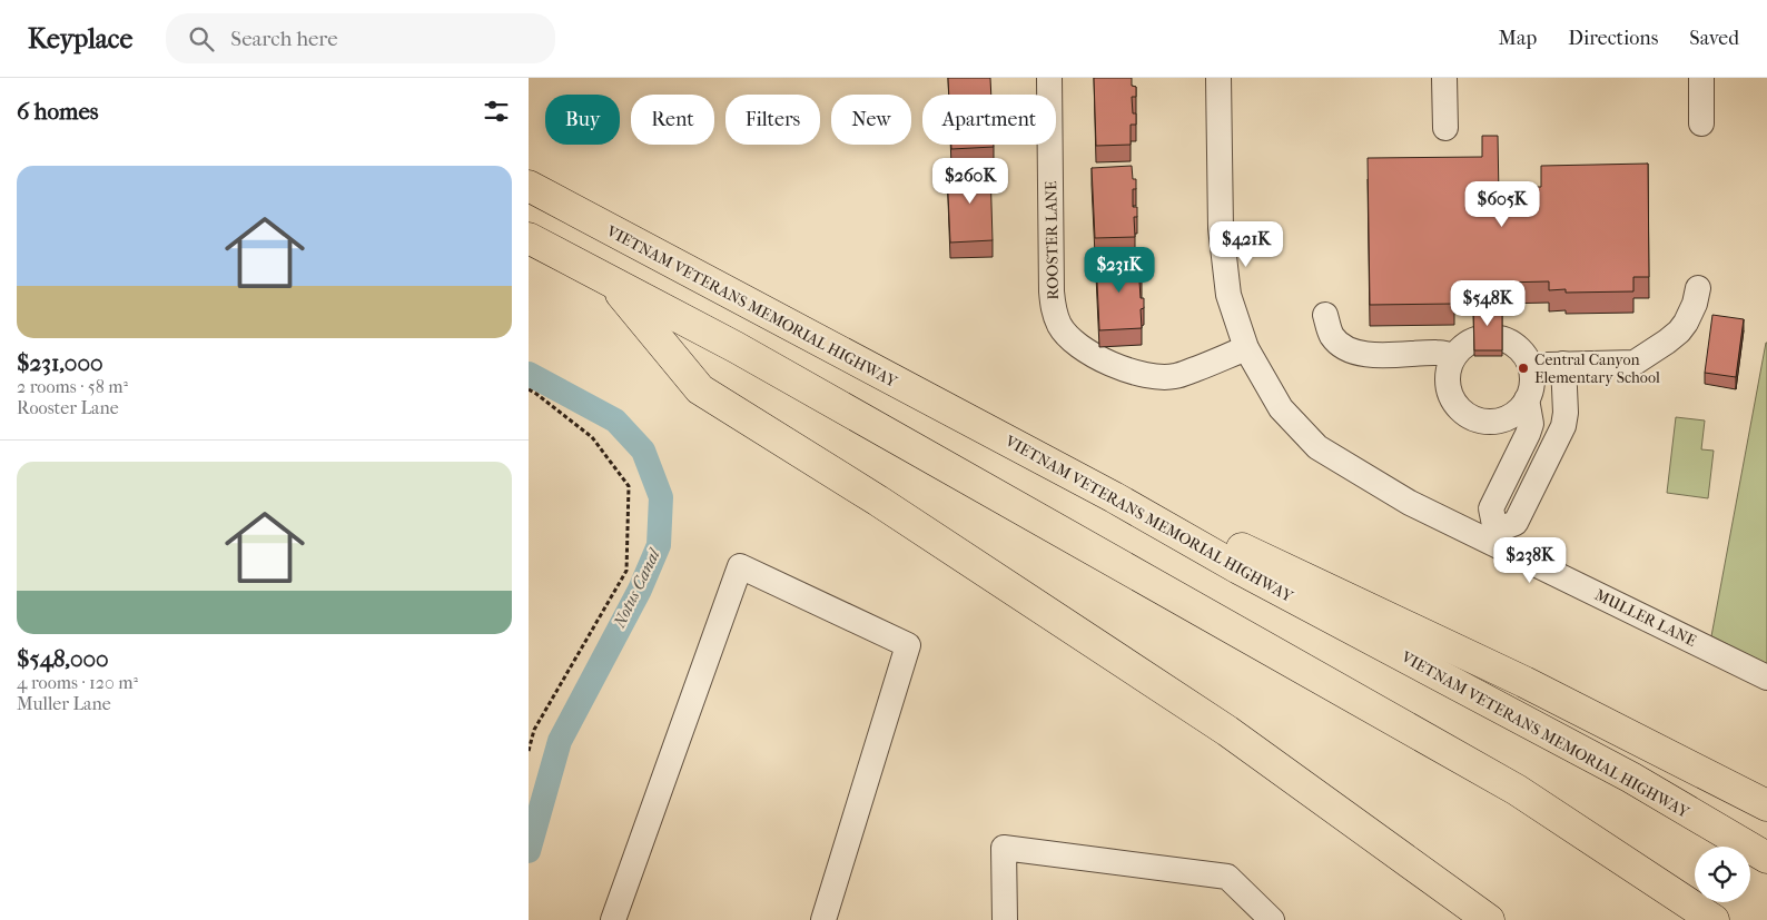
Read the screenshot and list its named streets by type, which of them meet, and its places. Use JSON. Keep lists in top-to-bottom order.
{
  "streets": {
    "highway": ["VIETNAM VETERANS MEMORIAL HIGHWAY"],
    "street": ["ROOSTER LANE", "MULLER LANE"]
  },
  "crossings": [
    ["ROOSTER LANE", "MULLER LANE"]
  ],
  "water": ["Notus Canal"],
  "places": ["Central Canyon Elementary School"],
  "page": {
    "header": "Keyplace",
    "search": "Search here",
    "nav": ["Map", "Directions", "Saved"],
    "heading": "6 homes",
    "chip": [
      "Buy",
      "Rent",
      "Filters",
      "New",
      "Apartment"
    ],
    "list": [
      {
        "name": "$231,000",
        "note": "2 rooms · 58 m² · Rooster Lane"
      },
      {
        "name": "$548,000",
        "note": "4 rooms · 120 m² · Muller Lane"
      }
    ],
    "price": [
      "$260K",
      "$605K",
      "$421K",
      "$231K",
      "$548K",
      "$238K"
    ]
  }
}
